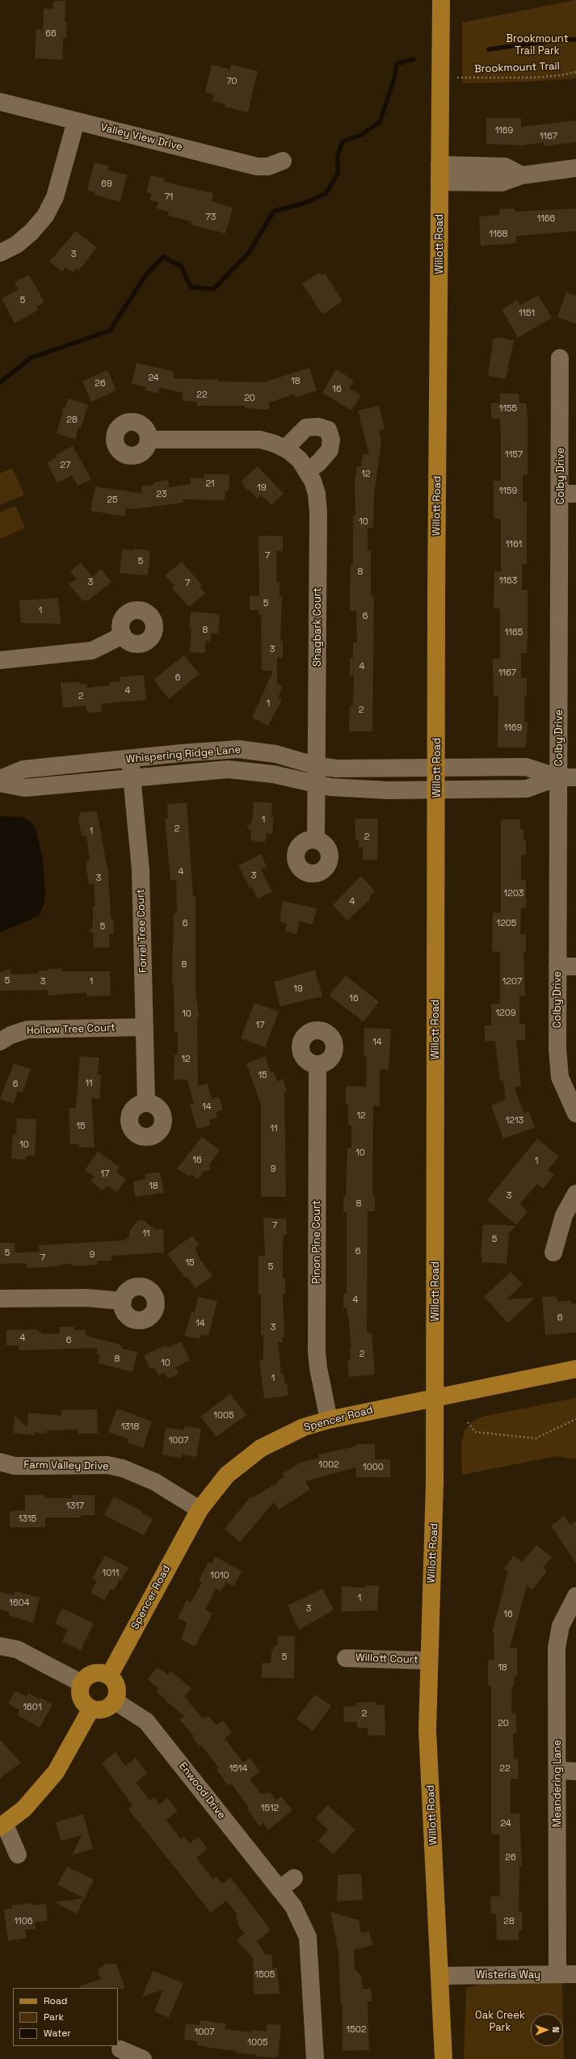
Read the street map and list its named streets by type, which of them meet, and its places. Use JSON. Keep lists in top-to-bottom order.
{
  "streets": {
    "main road": ["Willott Road", "Spencer Road"],
    "street": [
      "Valley View Drive",
      "Colby Drive",
      "Shagbark Court",
      "Whispering Ridge Lane",
      "Forrel Tree Court",
      "Hollow Tree Court",
      "Pinon Pine Court",
      "Farm Valley Drive",
      "Willott Court",
      "Meandering Lane",
      "Enwood Drive",
      "Wisteria Way"
    ],
    "path": ["Brookmount Trail"]
  },
  "crossings": [
    ["Willott Road", "Whispering Ridge Lane"],
    ["Willott Road", "Spencer Road"],
    ["Willott Road", "Willott Court"],
    ["Willott Road", "Wisteria Way"],
    ["Colby Drive", "Whispering Ridge Lane"],
    ["Shagbark Court", "Whispering Ridge Lane"],
    ["Whispering Ridge Lane", "Forrel Tree Court"],
    ["Forrel Tree Court", "Hollow Tree Court"],
    ["Pinon Pine Court", "Spencer Road"],
    ["Spencer Road", "Farm Valley Drive"],
    ["Spencer Road", "Enwood Drive"],
    ["Meandering Lane", "Wisteria Way"]
  ],
  "parks": ["Brookmount Trail Park", "Oak Creek Park"],
  "house_numbers": [
    "66",
    "70",
    "1169",
    "1167",
    "69",
    "71",
    "73",
    "1166",
    "1168",
    "3",
    "5",
    "1151",
    "24",
    "18",
    "26",
    "16",
    "22",
    "20",
    "1155",
    "28",
    "1157",
    "27",
    "12",
    "21",
    "19",
    "1159",
    "23",
    "25",
    "10",
    "1161",
    "7",
    "5",
    "8",
    "1163",
    "3",
    "7",
    "5",
    "1",
    "6",
    "8",
    "1165",
    "3",
    "4",
    "1167",
    "6",
    "4",
    "2",
    "1",
    "2",
    "1169",
    "1",
    "2",
    "1",
    "2",
    "4",
    "3",
    "3",
    "1203",
    "4",
    "6",
    "1205",
    "5",
    "8",
    "5",
    "3",
    "1",
    "1207",
    "19",
    "16",
    "1209",
    "10",
    "17",
    "14",
    "12",
    "15",
    "11",
    "6",
    "14",
    "12",
    "1213",
    "15",
    "11",
    "10",
    "10",
    "16",
    "1",
    "9",
    "17",
    "18",
    "3",
    "8",
    "7",
    "11",
    "5",
    "6",
    "5",
    "9",
    "7",
    "15",
    "5",
    "4",
    "6",
    "14",
    "3",
    "4",
    "6",
    "2",
    "8",
    "10",
    "1",
    "1005",
    "1318",
    "1007",
    "1002",
    "1000",
    "1317",
    "1315",
    "1011",
    "1010",
    "1",
    "1604",
    "3",
    "16",
    "5",
    "18",
    "1601",
    "2",
    "20",
    "1514",
    "22",
    "1512",
    "24",
    "26",
    "1106",
    "28",
    "1505",
    "1502",
    "1007",
    "1005"
  ],
  "legend": ["Road", "Park", "Water"],
  "north": "right"
}
